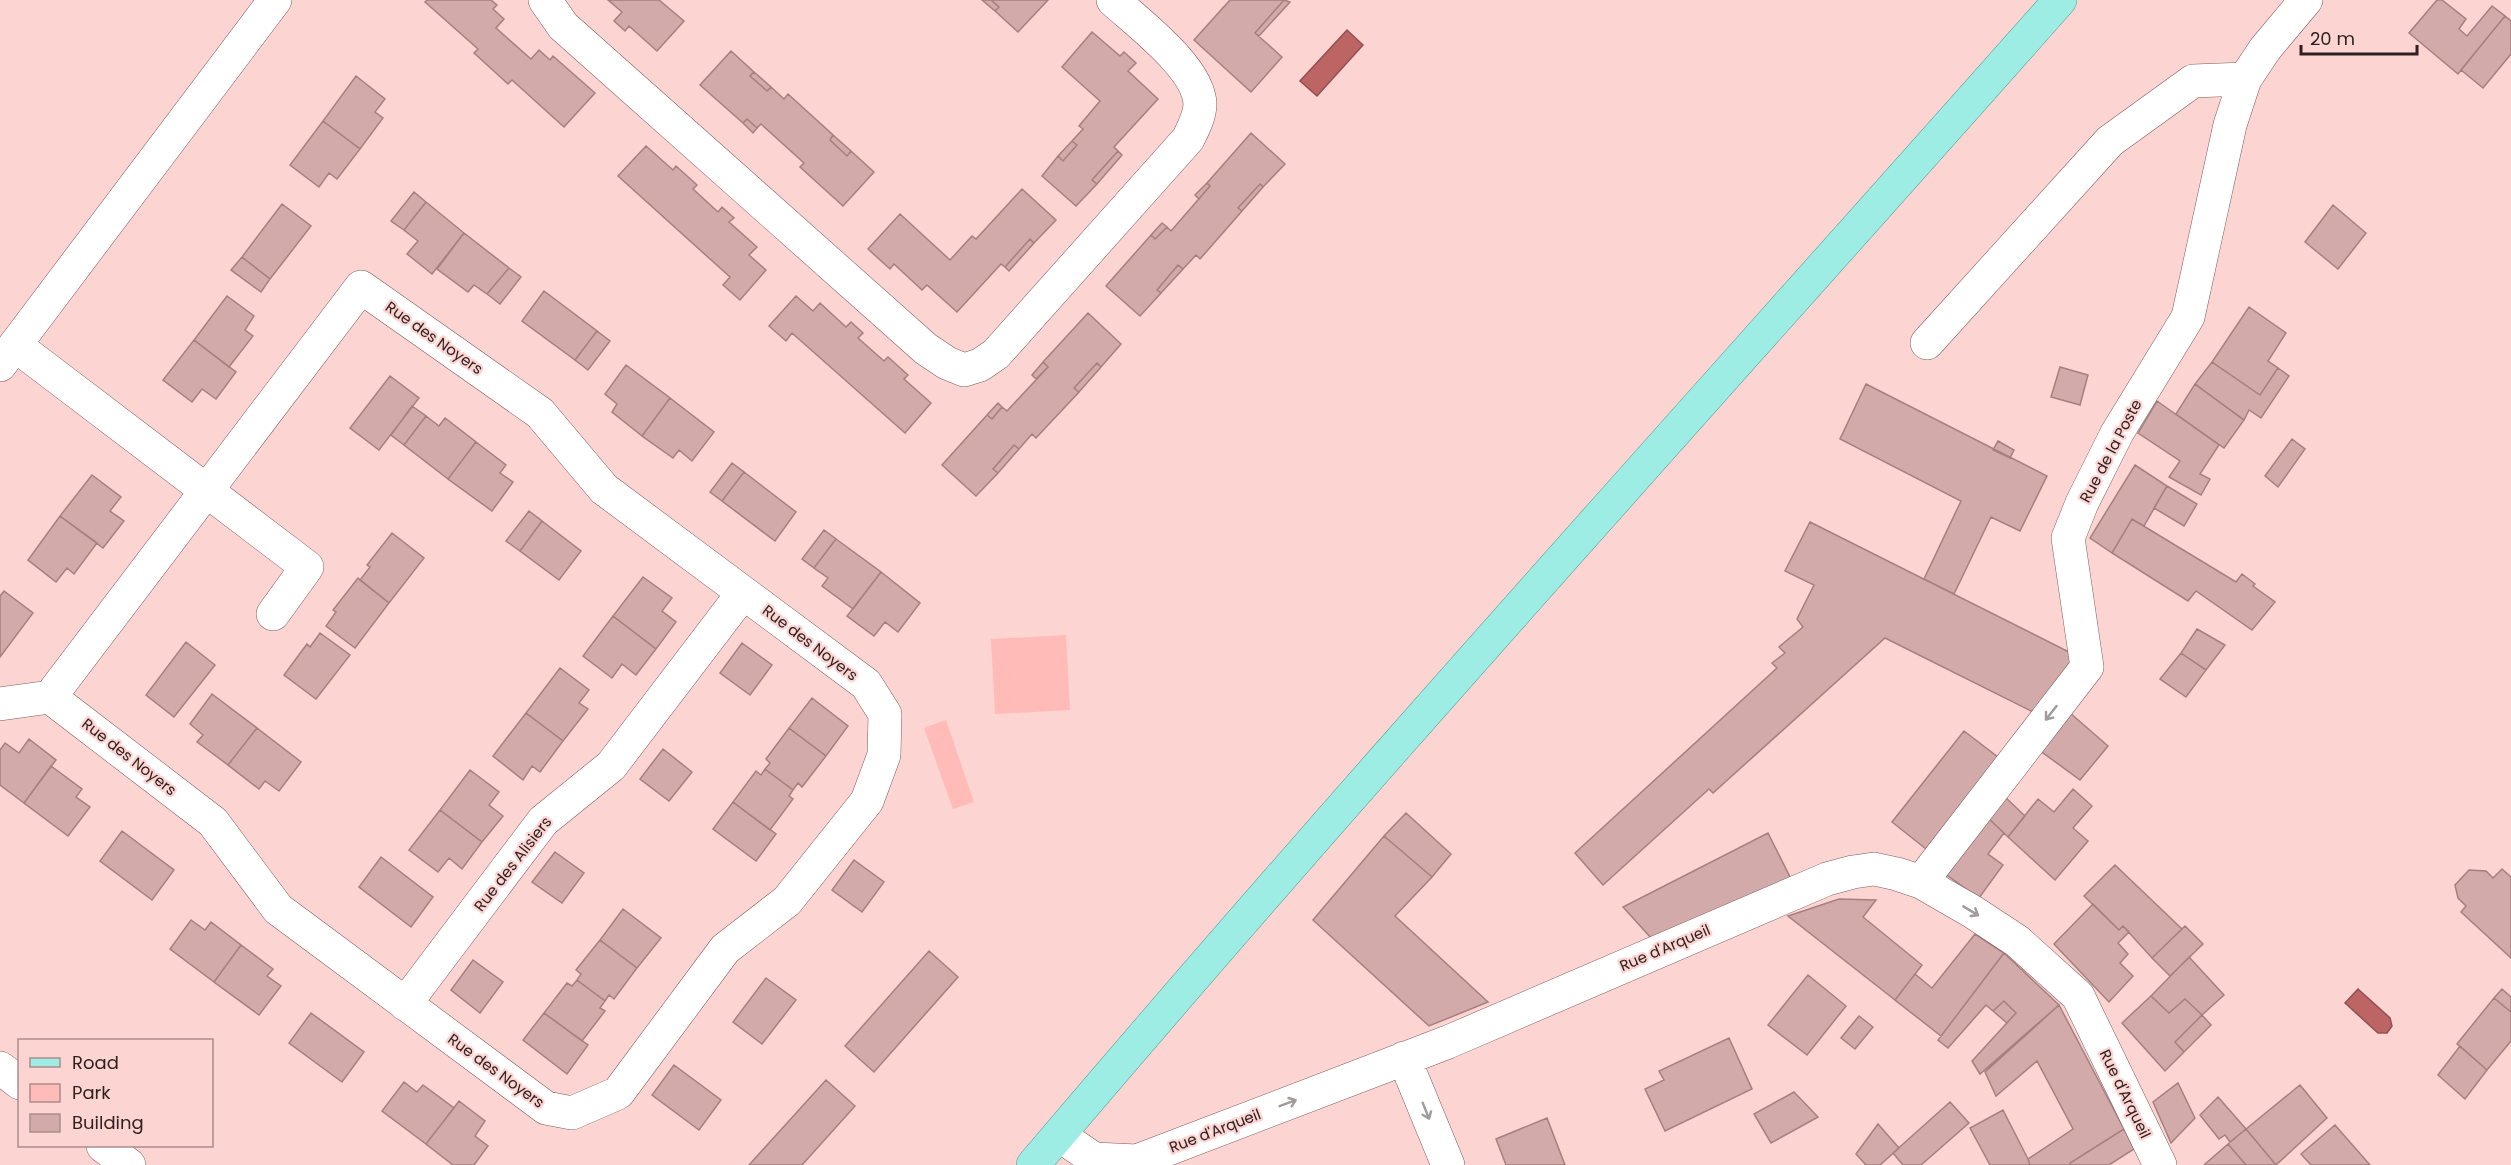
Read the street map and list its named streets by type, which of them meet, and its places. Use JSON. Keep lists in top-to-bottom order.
{
  "streets": {
    "street": [
      "Rue des Noyers",
      "Rue de la Poste",
      "Rue des Alisiers",
      "Rue d'Arqueil"
    ]
  },
  "crossings": [
    ["Rue des Noyers", "Rue des Alisiers"],
    ["Rue de la Poste", "Rue d'Arqueil"]
  ],
  "one_way": ["Rue de la Poste", "Rue d'Arqueil"],
  "legend": ["Road", "Park", "Building"],
  "scale_bar": "20 m"
}
